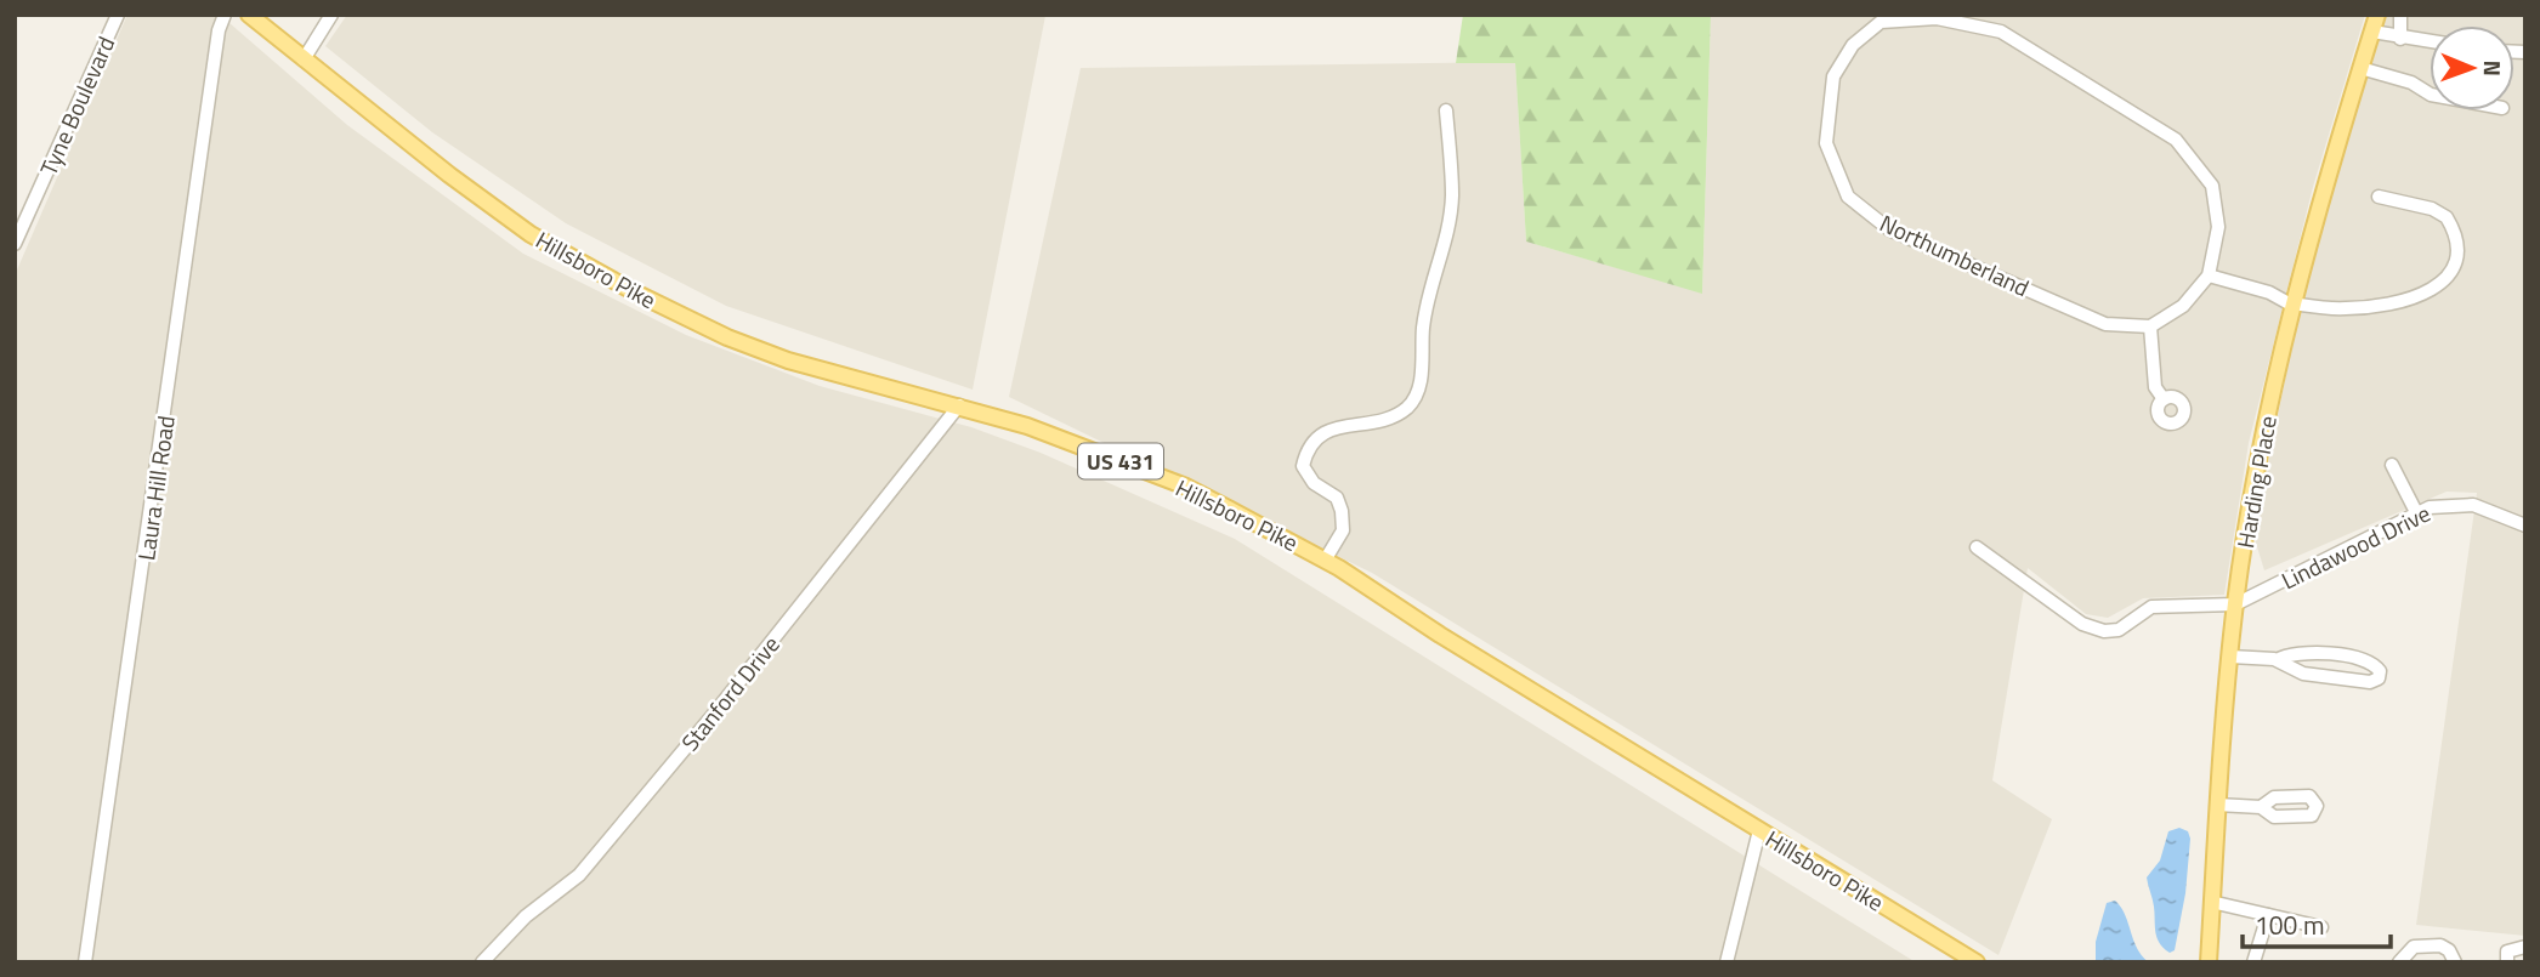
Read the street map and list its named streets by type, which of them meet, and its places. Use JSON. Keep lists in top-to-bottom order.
{
  "streets": {
    "main road": ["Hillsboro Pike", "US 431", "Harding Place"],
    "street": [
      "Tyne Boulevard",
      "Northumberland",
      "Laura Hill Road",
      "Lindawood Drive",
      "Stanford Drive"
    ]
  },
  "crossings": [
    ["Hillsboro Pike", "Stanford Drive"],
    ["Harding Place", "Lindawood Drive"]
  ],
  "scale_bar": "100 m",
  "north": "right"
}
